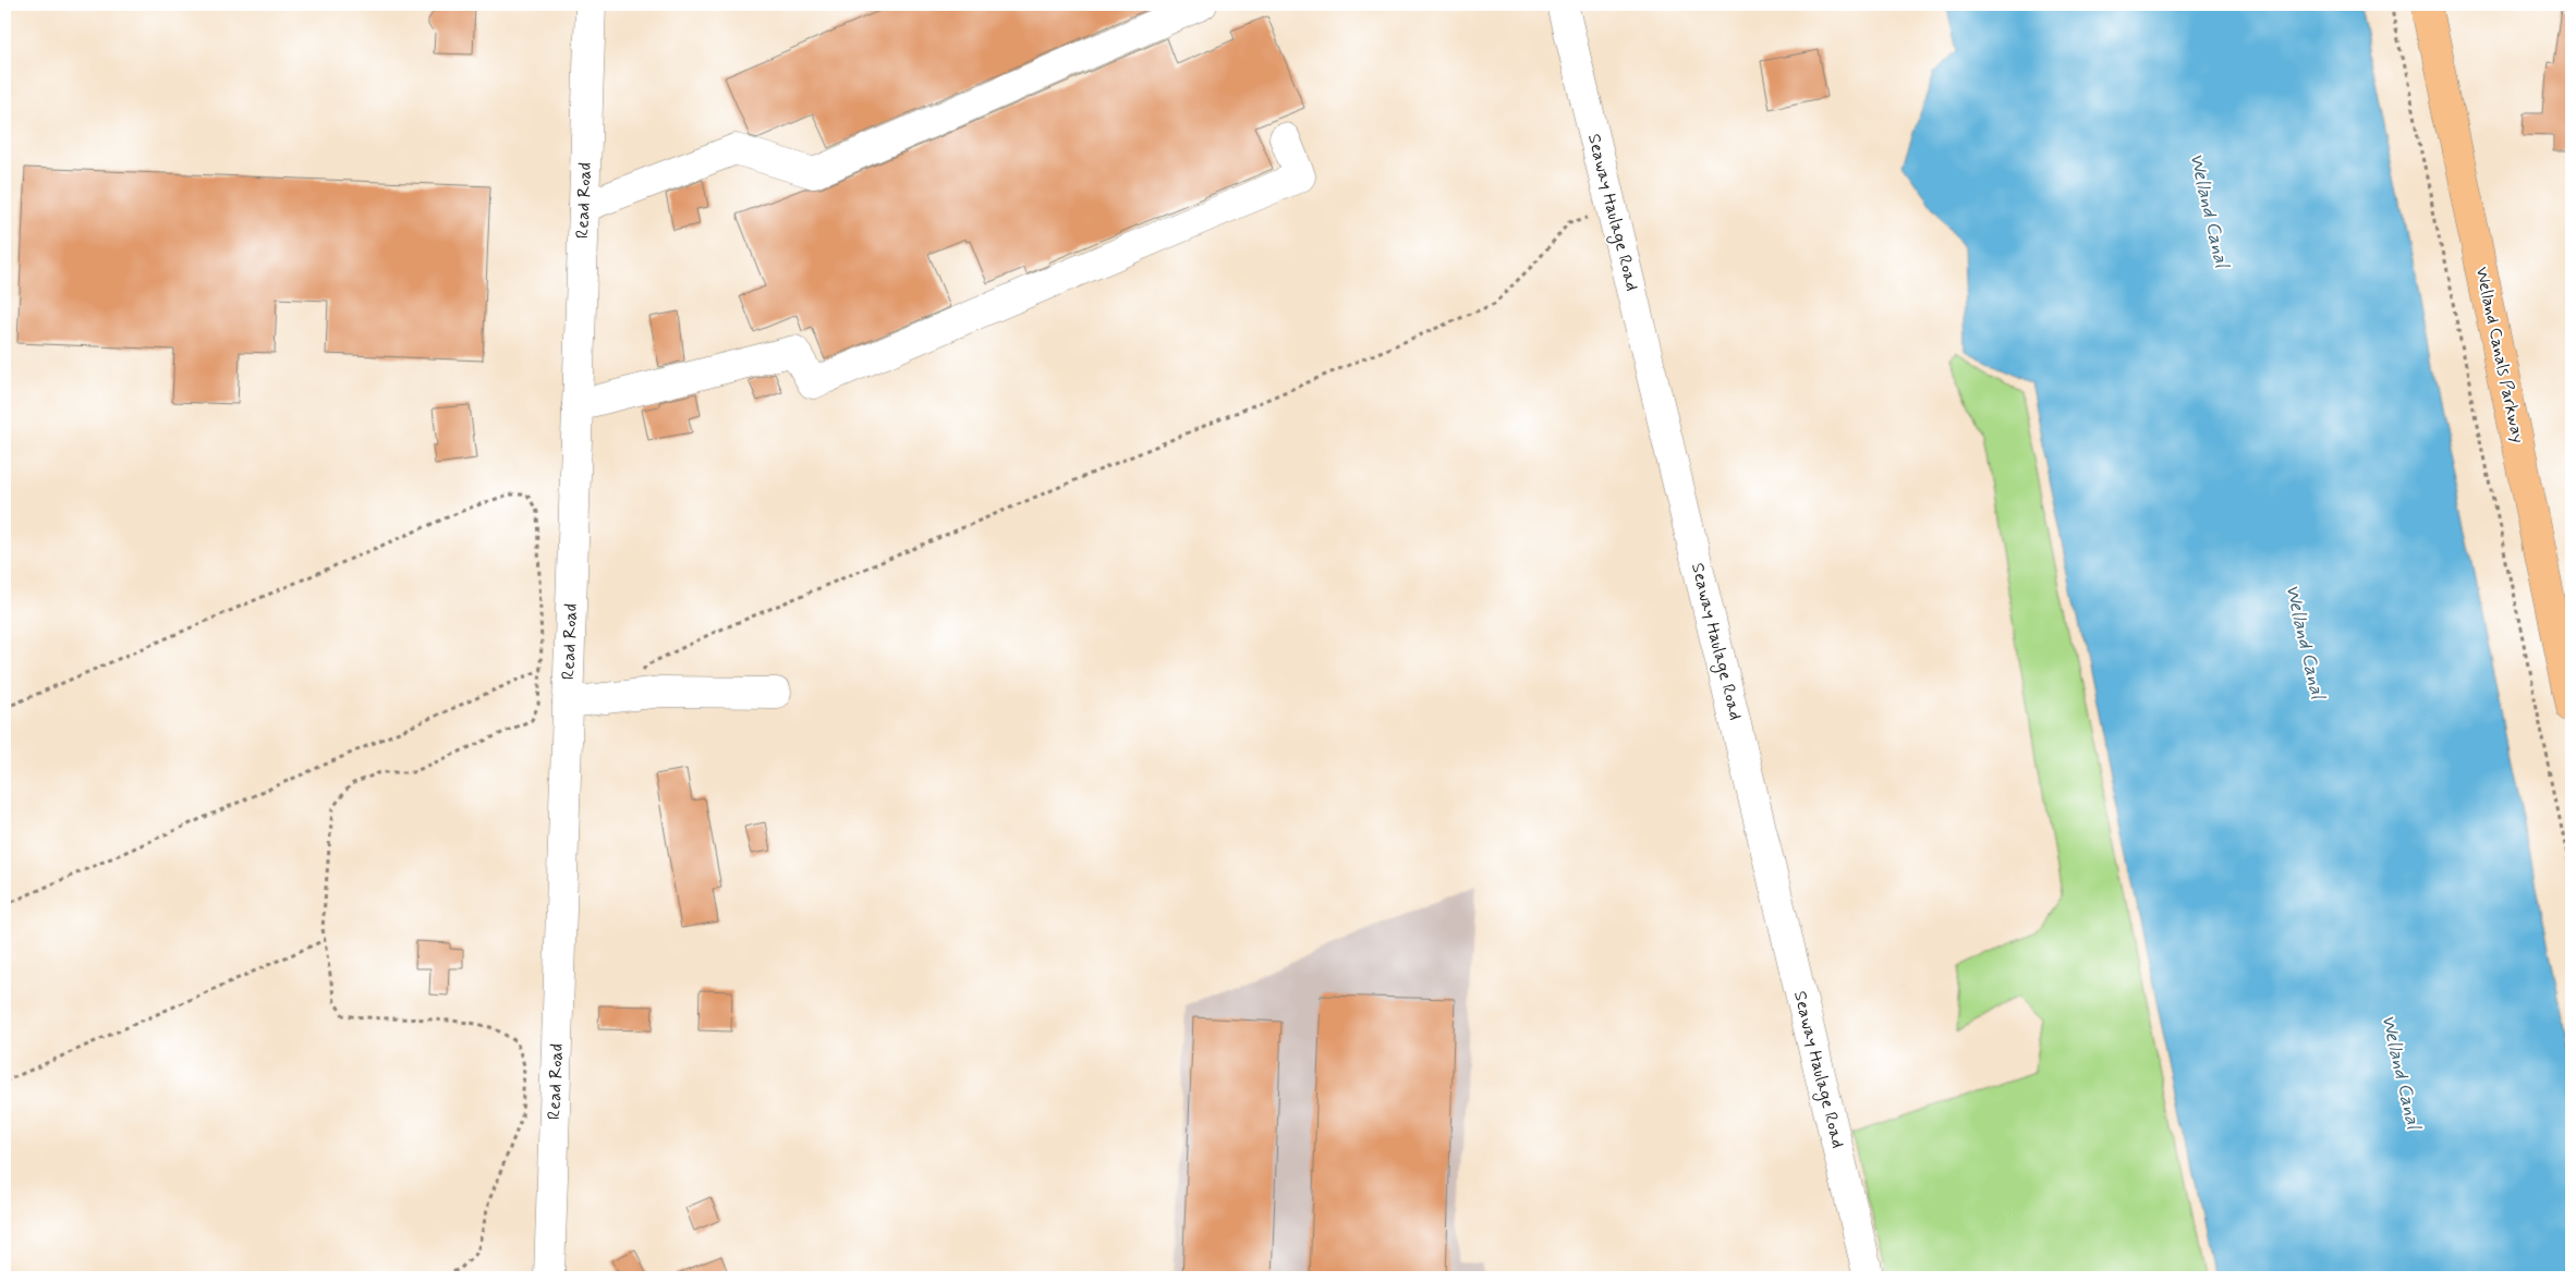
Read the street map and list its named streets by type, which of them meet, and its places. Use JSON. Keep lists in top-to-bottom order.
{
  "streets": {
    "main road": ["Welland Canals Parkway"],
    "street": ["Read Road", "Seaway Haulage Road"]
  },
  "water": ["Welland Canal"]
}
